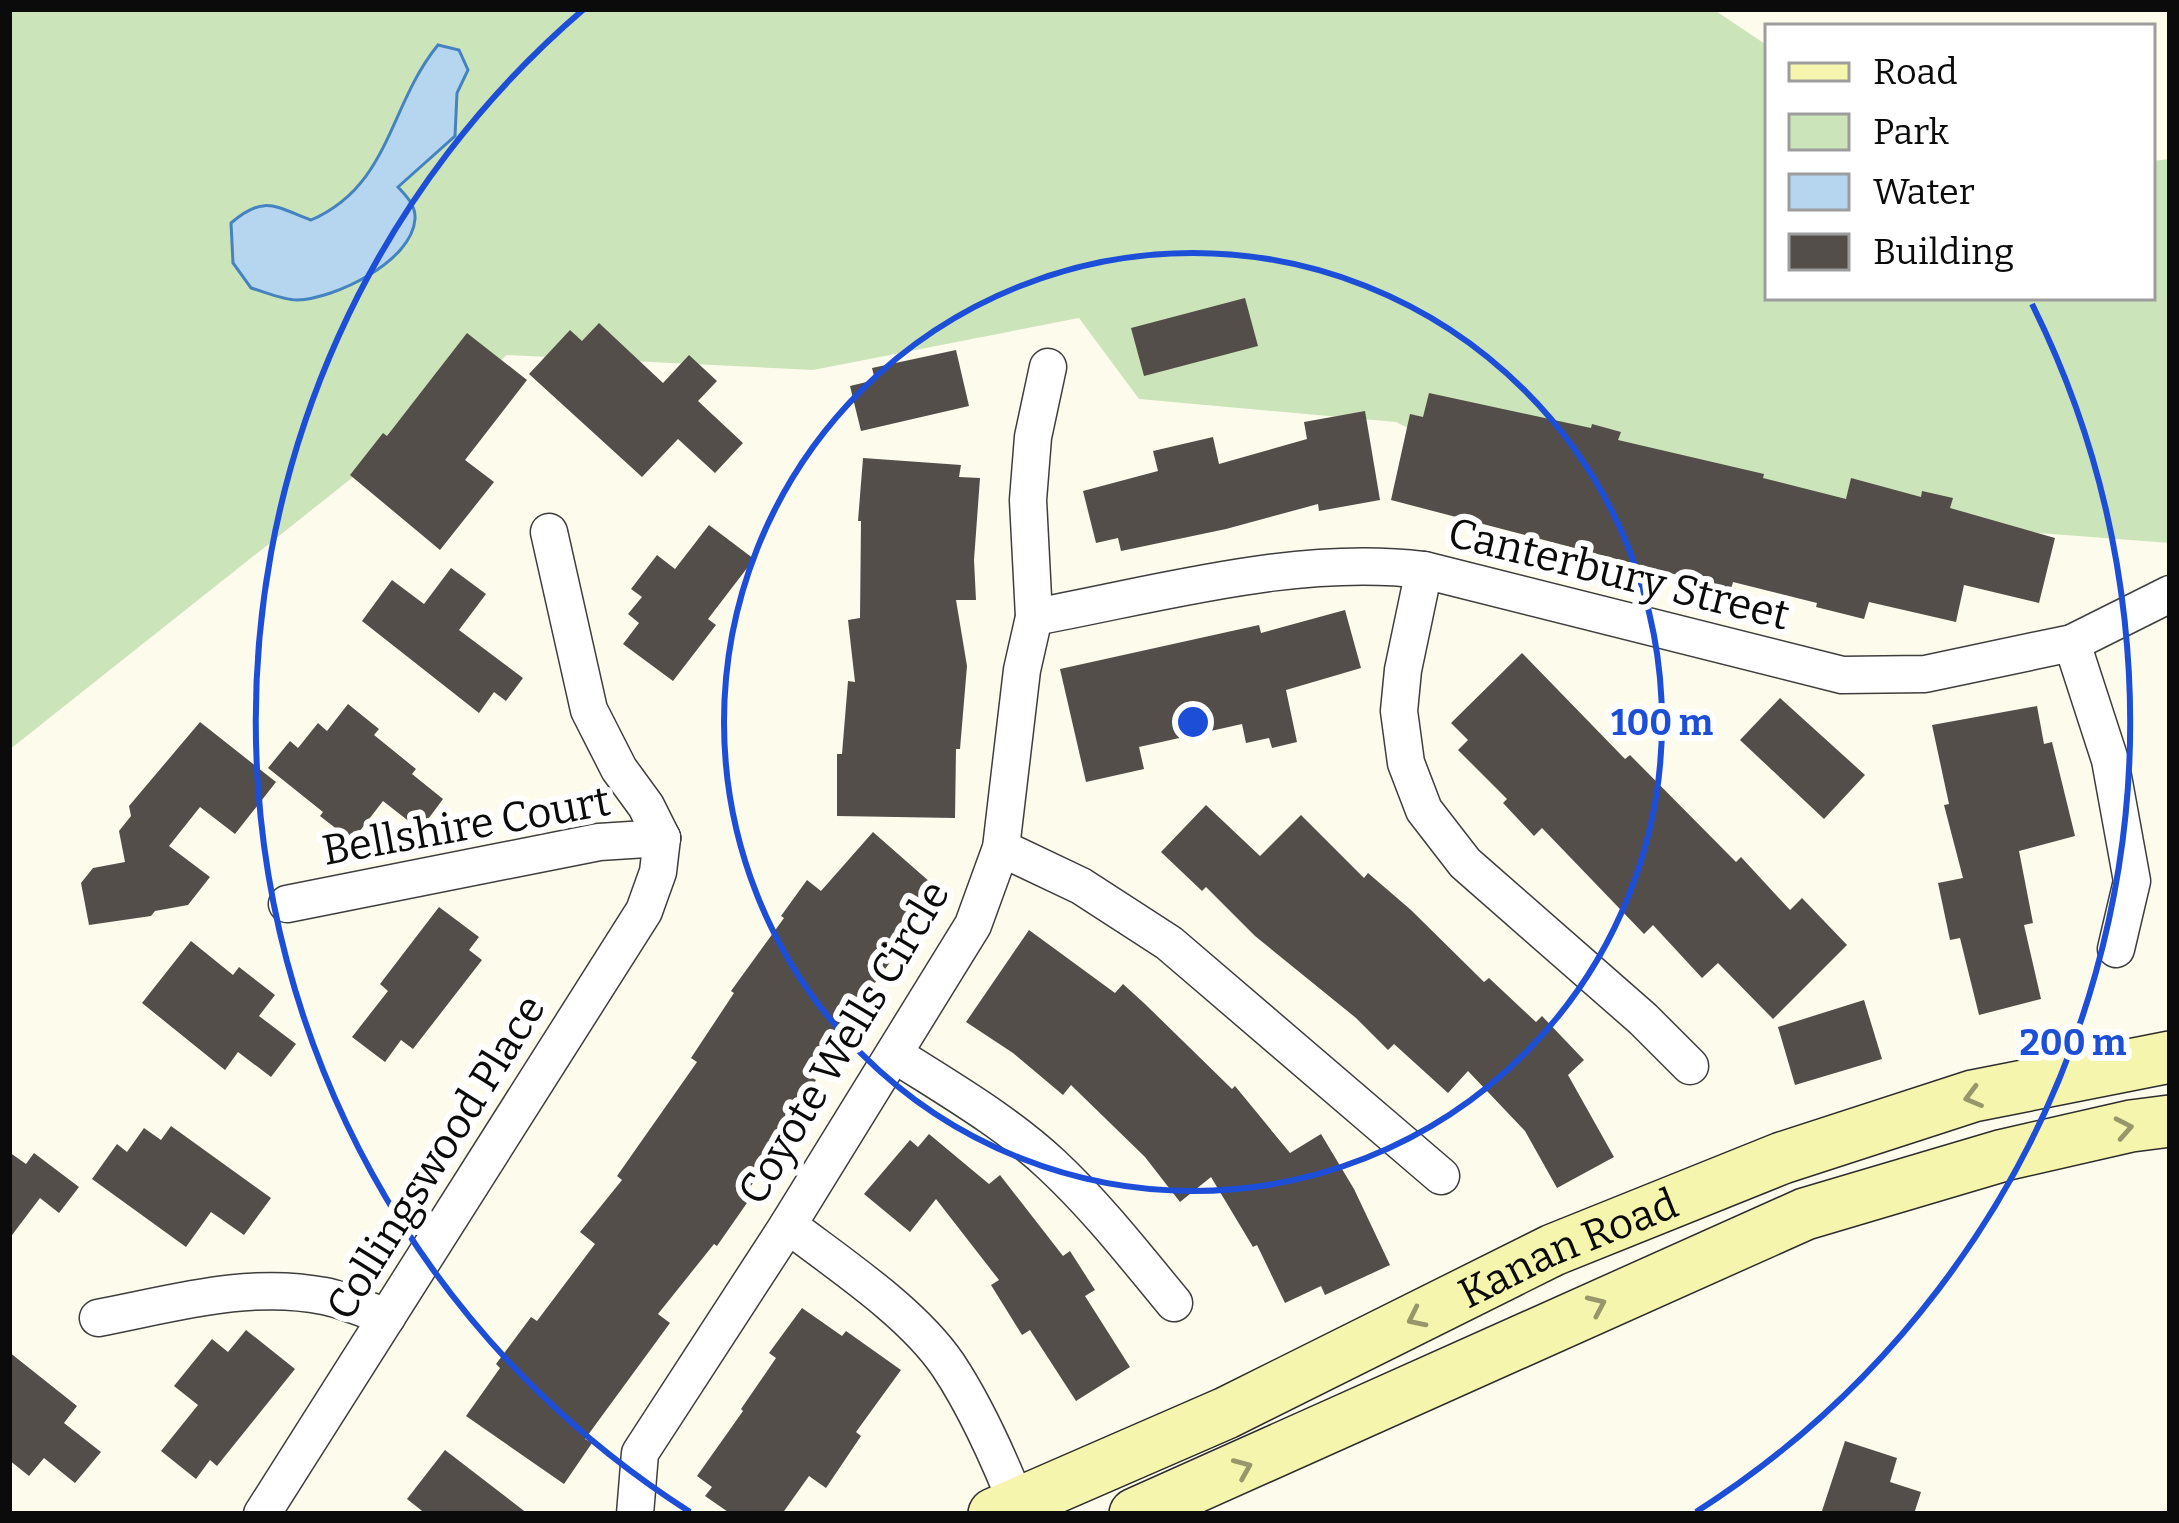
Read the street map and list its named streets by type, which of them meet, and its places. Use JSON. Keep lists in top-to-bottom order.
{
  "streets": {
    "main road": ["Kanan Road"],
    "street": [
      "Canterbury Street",
      "Bellshire Court",
      "Coyote Wells Circle",
      "Collingswood Place"
    ]
  },
  "crossings": [
    ["Canterbury Street", "Coyote Wells Circle"],
    ["Bellshire Court", "Collingswood Place"]
  ],
  "legend": [
    "Road",
    "Park",
    "Water",
    "Building"
  ],
  "rings": ["100 m", "200 m"]
}
